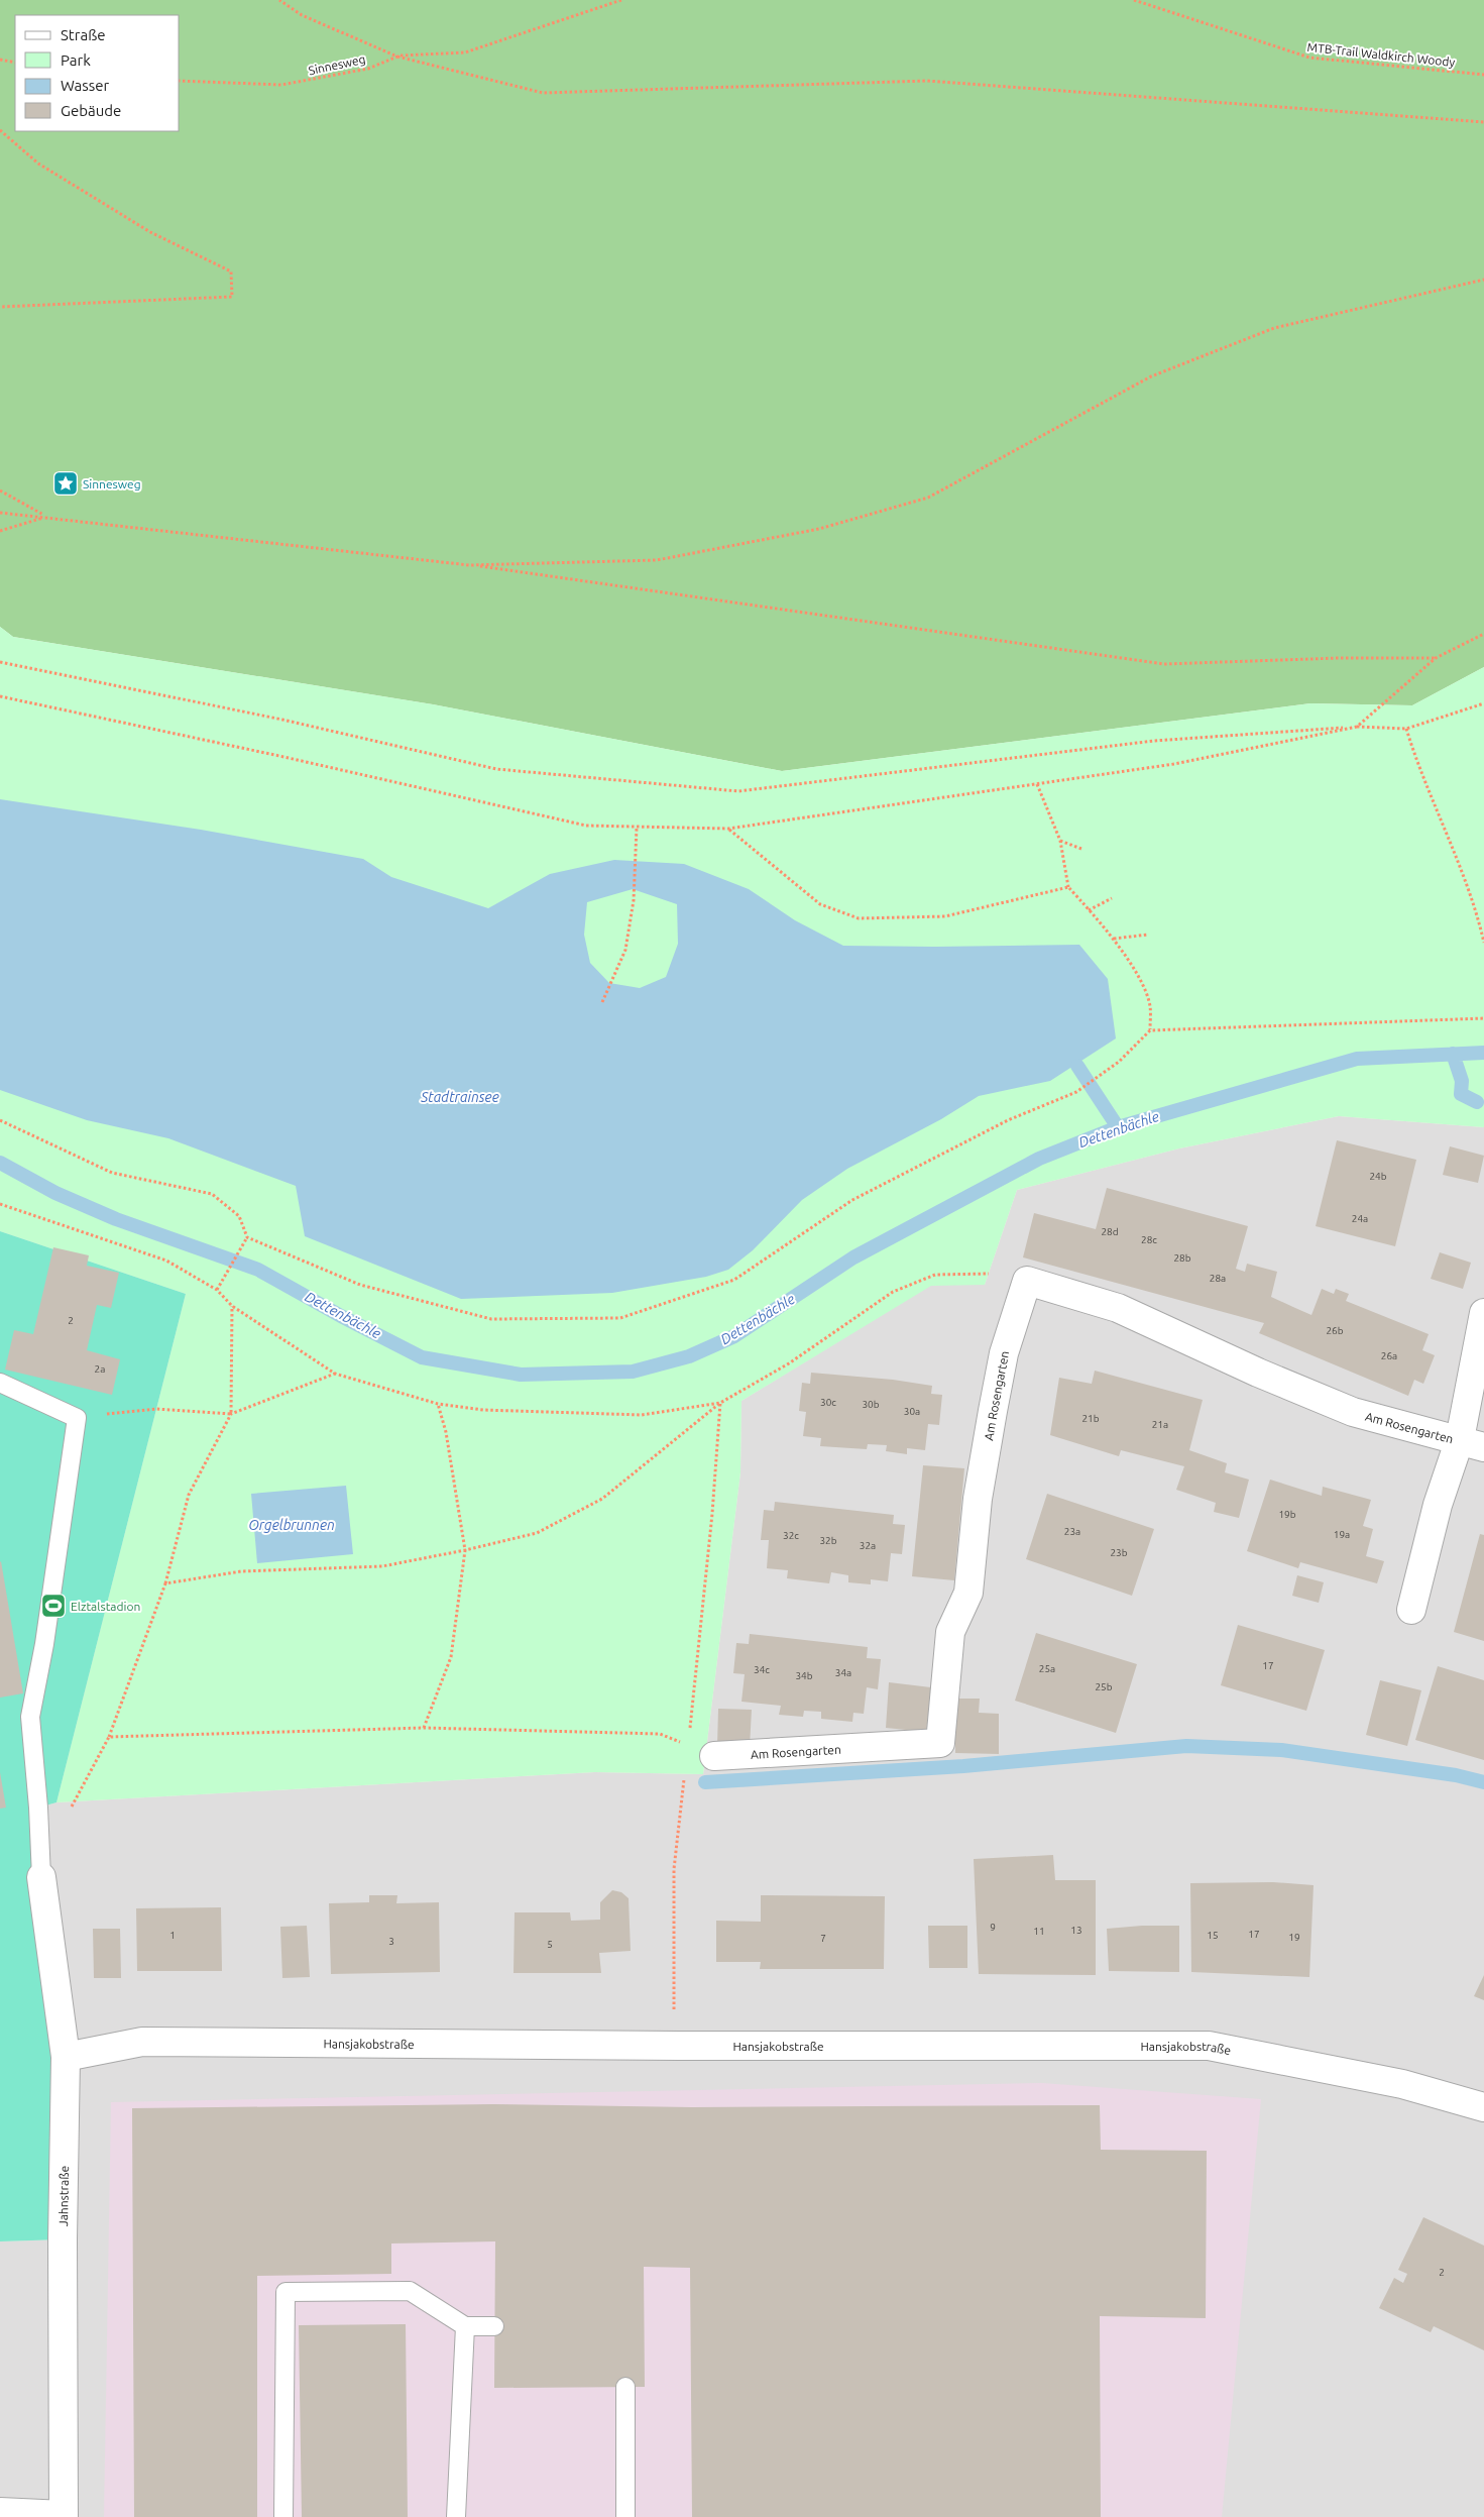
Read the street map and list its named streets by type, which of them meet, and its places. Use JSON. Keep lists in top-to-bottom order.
{
  "streets": {
    "street": ["Am Rosengarten", "Hansjakobstraße", "Jahnstraße"],
    "path": ["MTB-Trail Waldkirch Woody", "Sinnesweg"]
  },
  "crossings": [
    ["Hansjakobstraße", "Jahnstraße"]
  ],
  "water": ["Stadtrainsee", "Dettenbächle", "Orgelbrunnen"],
  "places": {
    "place": ["Sinnesweg"],
    "sports": ["Elztalstadion"]
  },
  "house_numbers": [
    "24b",
    "24a",
    "28d",
    "28c",
    "28b",
    "28a",
    "2",
    "26b",
    "26a",
    "2a",
    "30c",
    "30b",
    "30a",
    "21b",
    "21a",
    "19b",
    "23a",
    "19a",
    "32c",
    "32b",
    "32a",
    "23b",
    "17",
    "25a",
    "34c",
    "34a",
    "34b",
    "25b",
    "9",
    "13",
    "11",
    "17",
    "1",
    "15",
    "19",
    "7",
    "3",
    "5",
    "2"
  ],
  "legend": [
    "Straße",
    "Park",
    "Wasser",
    "Gebäude"
  ]
}
